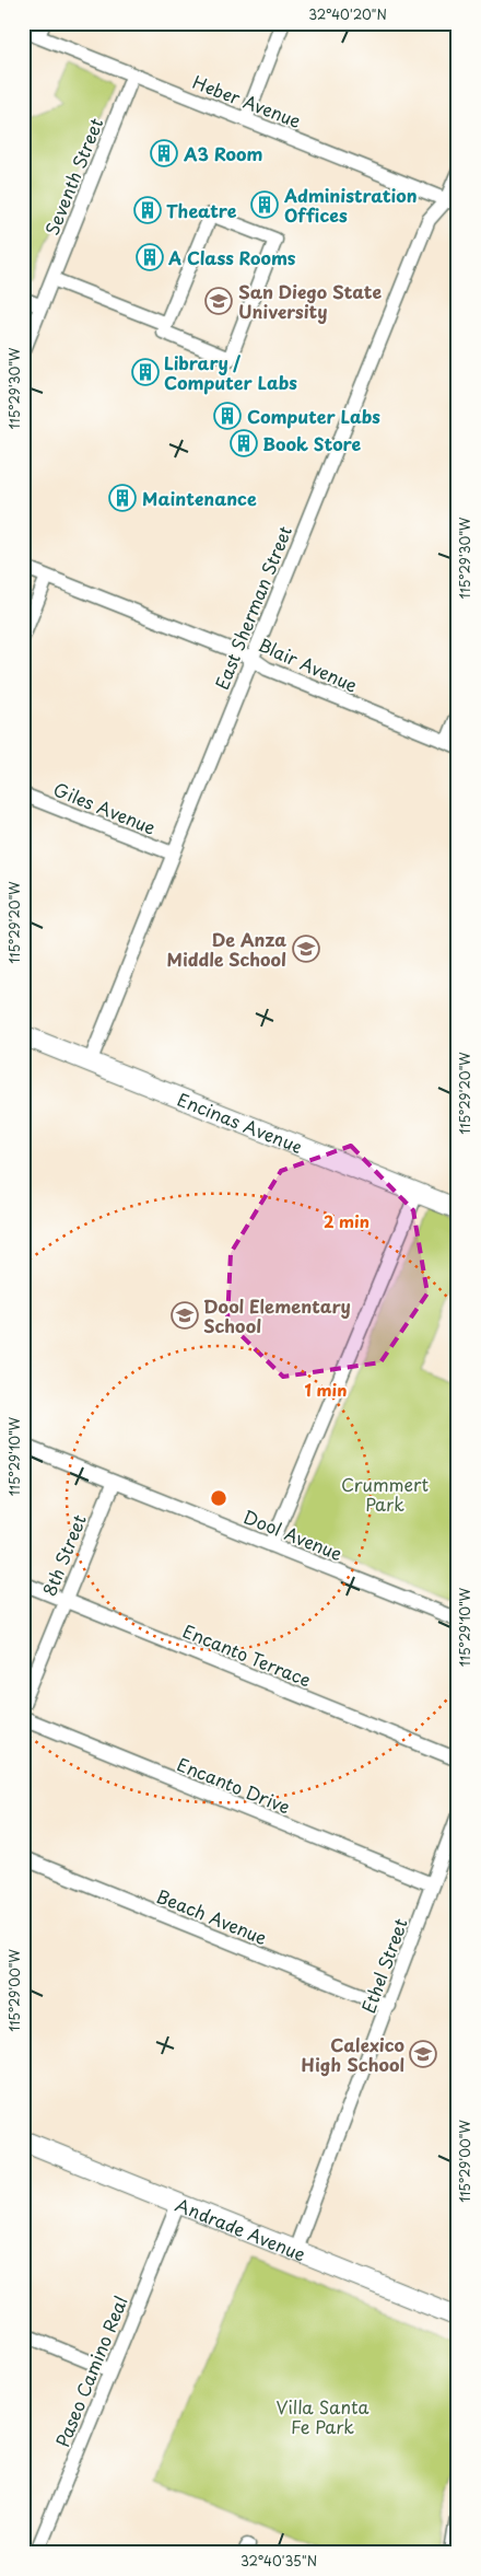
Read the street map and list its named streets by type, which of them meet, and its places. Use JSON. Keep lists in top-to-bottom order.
{
  "streets": {
    "street": [
      "Heber Avenue",
      "Seventh Street",
      "East Sherman Street",
      "Blair Avenue",
      "Giles Avenue",
      "Encinas Avenue",
      "Dool Avenue",
      "8th Street",
      "Encanto Terrace",
      "Encanto Drive",
      "Beach Avenue",
      "Ethel Street",
      "Andrade Avenue",
      "Paseo Camino Real"
    ]
  },
  "crossings": [
    ["Heber Avenue", "Seventh Street"],
    ["Heber Avenue", "East Sherman Street"],
    ["East Sherman Street", "Blair Avenue"],
    ["East Sherman Street", "Giles Avenue"],
    ["East Sherman Street", "Encinas Avenue"],
    ["Dool Avenue", "8th Street"],
    ["8th Street", "Encanto Terrace"],
    ["Encanto Drive", "Ethel Street"],
    ["Beach Avenue", "Ethel Street"],
    ["Ethel Street", "Andrade Avenue"],
    ["Andrade Avenue", "Paseo Camino Real"]
  ],
  "parks": ["Crummert Park", "Villa Santa Fe Park"],
  "places": {
    "building": [
      "A3 Room",
      "Administration Offices",
      "Theatre",
      "A Class Rooms",
      "Library / Computer Labs",
      "Computer Labs",
      "Book Store",
      "Maintenance"
    ],
    "school or university": [
      "San Diego State University",
      "De Anza Middle School",
      "Dool Elementary School",
      "Calexico High School"
    ]
  },
  "coordinates": [
    "32°40'20\"N",
    "115°29'30\"W",
    "115°29'20\"W",
    "115°29'10\"W",
    "115°29'00\"W",
    "32°40'35\"N"
  ],
  "rings": ["2 min", "1 min"]
}
